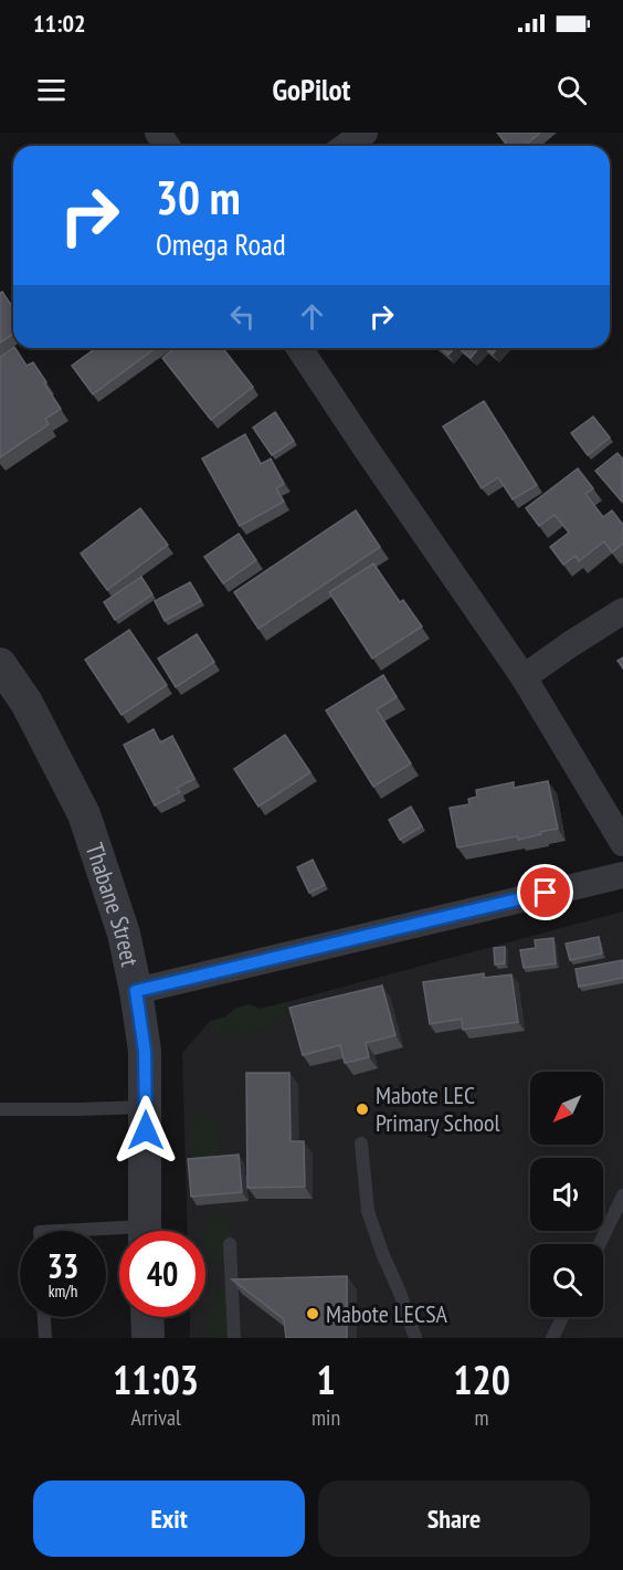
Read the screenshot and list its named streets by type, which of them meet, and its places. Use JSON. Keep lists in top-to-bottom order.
{
  "streets": {
    "street": ["Thabane Street"]
  },
  "places": ["Mabote LEC Primary School", "Mabote LECSA"],
  "north": "bottom left",
  "page": {
    "status": "11:02",
    "header": "GoPilot",
    "turn": ["30 m", "Omega Road"],
    "speed": "33 km/h",
    "limit": "40",
    "eta": [
      "11:03",
      "Arrival",
      "1",
      "min",
      "120",
      "m"
    ],
    "buttons": ["Exit", "Share"]
  }
}
